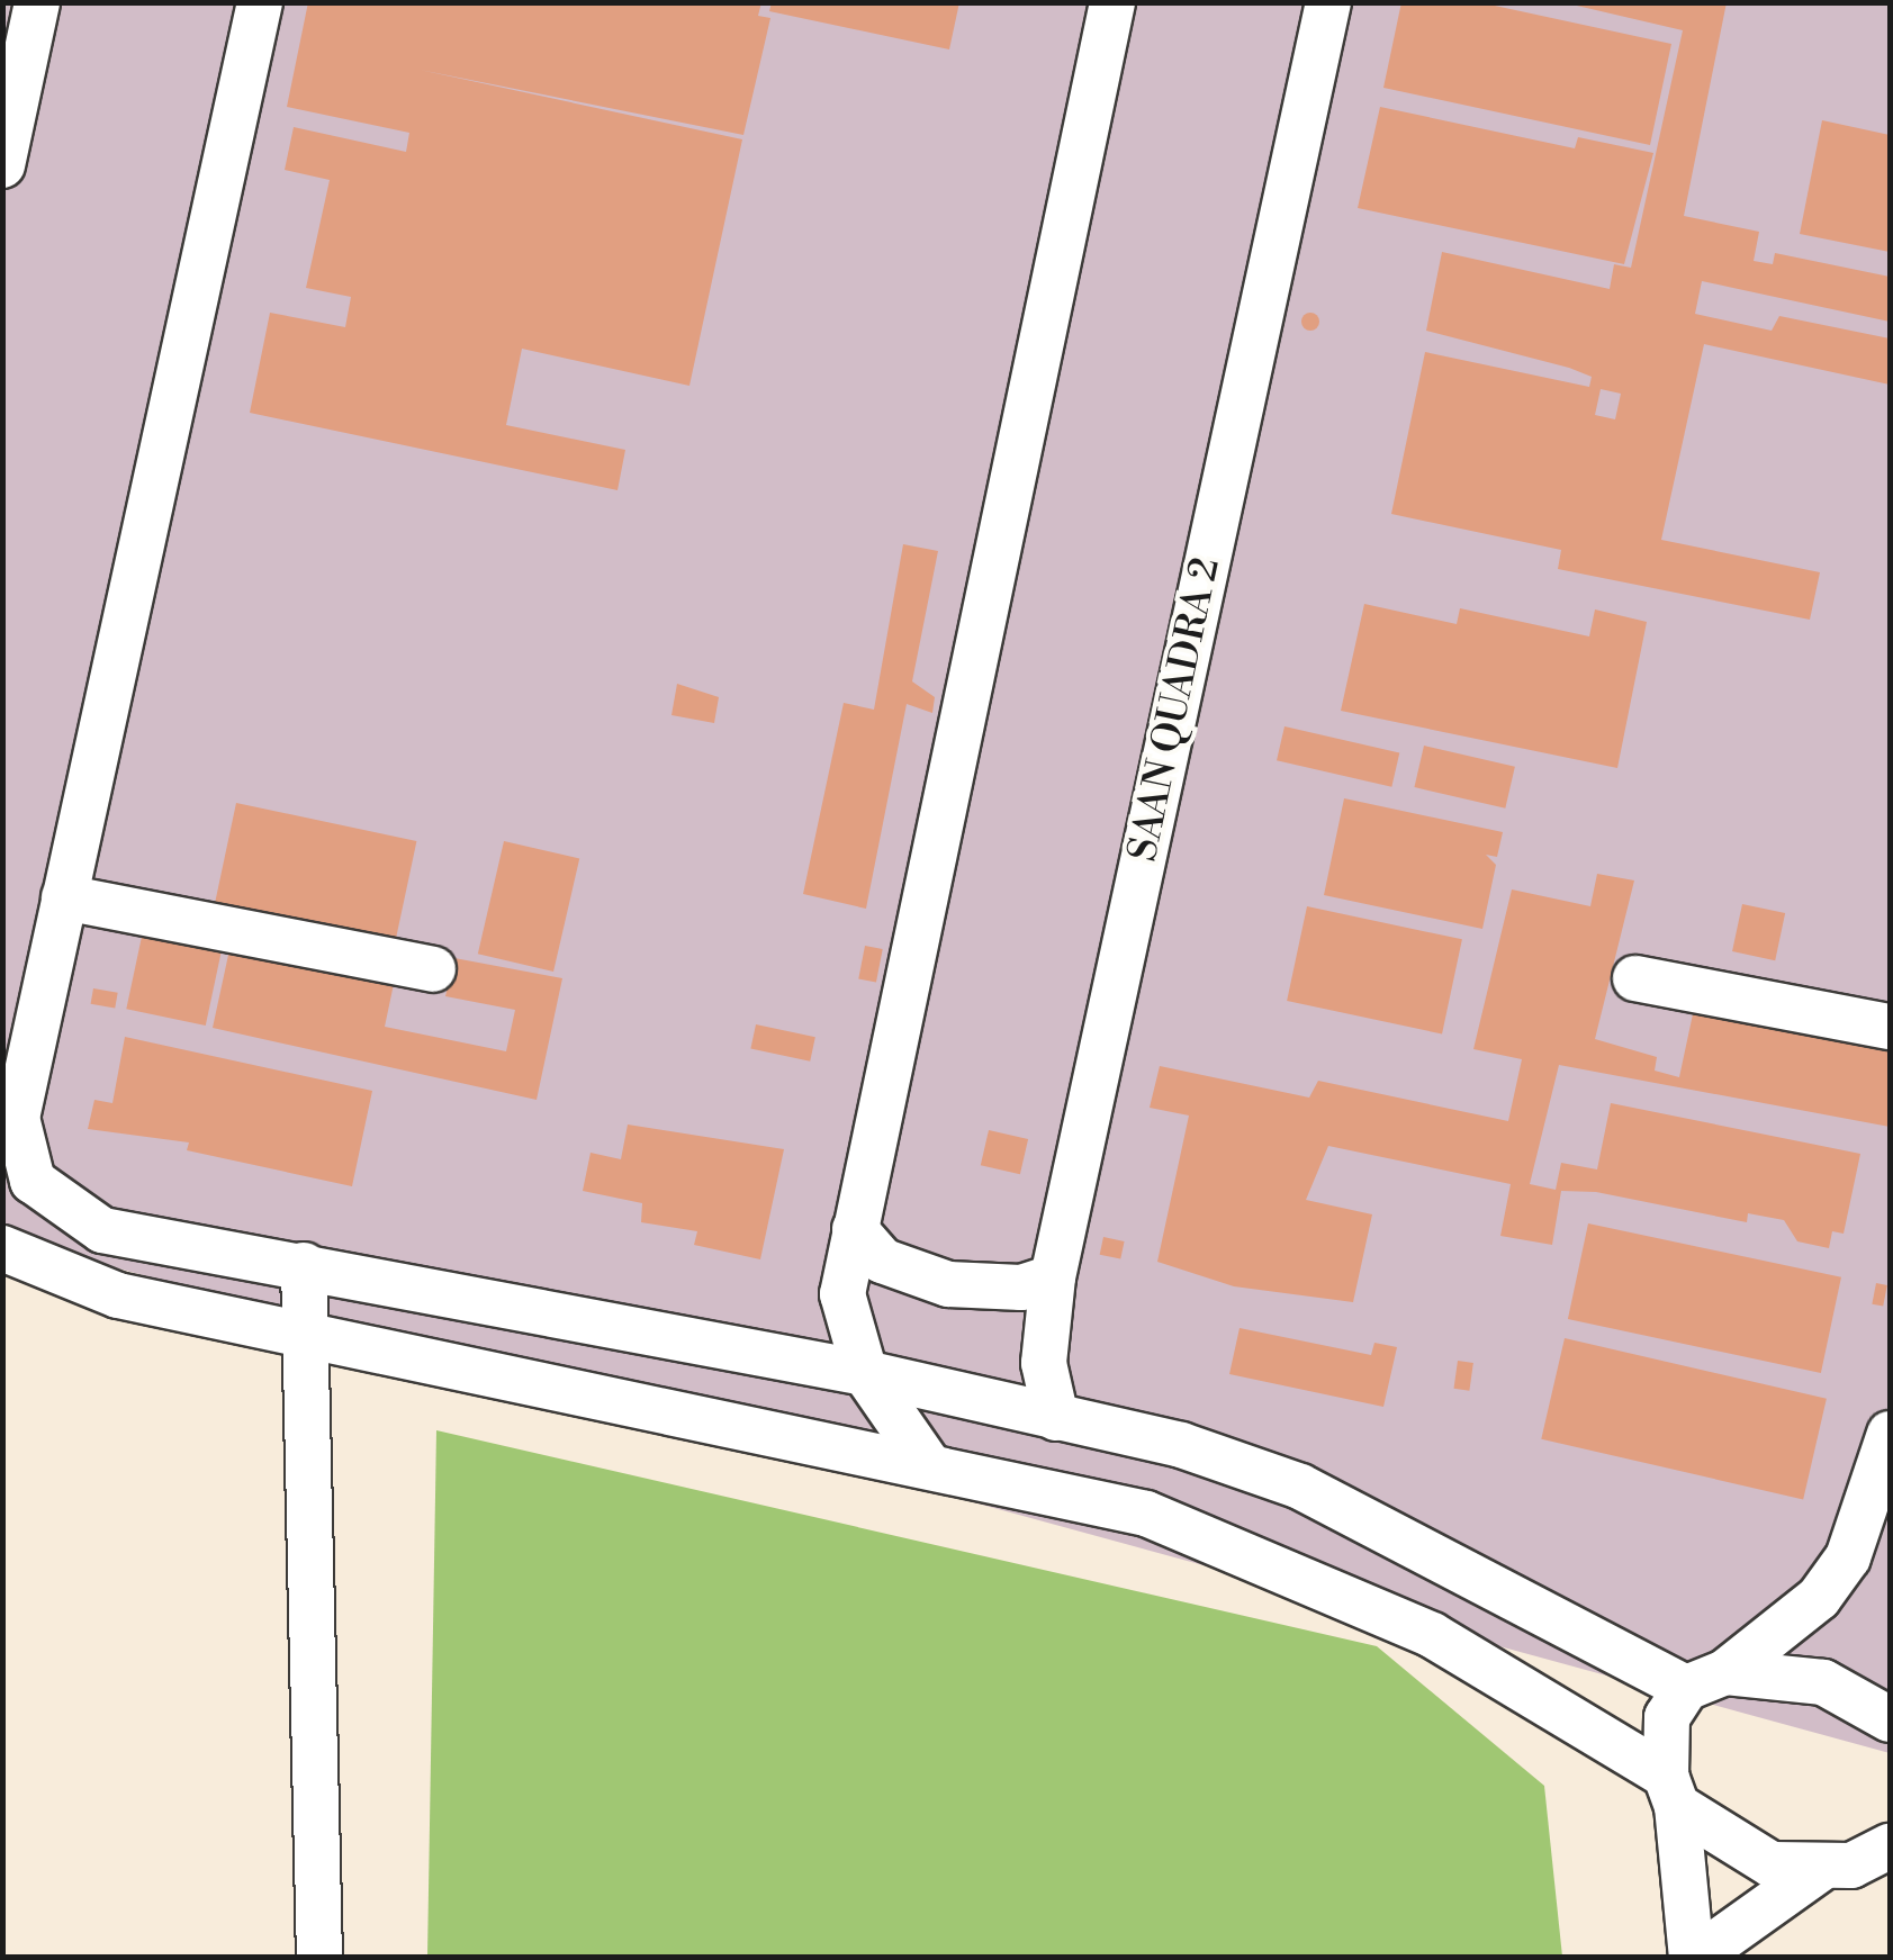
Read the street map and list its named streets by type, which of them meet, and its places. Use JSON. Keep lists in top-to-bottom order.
{
  "streets": {
    "street": ["SAAN QUADRA 2"]
  }
}
